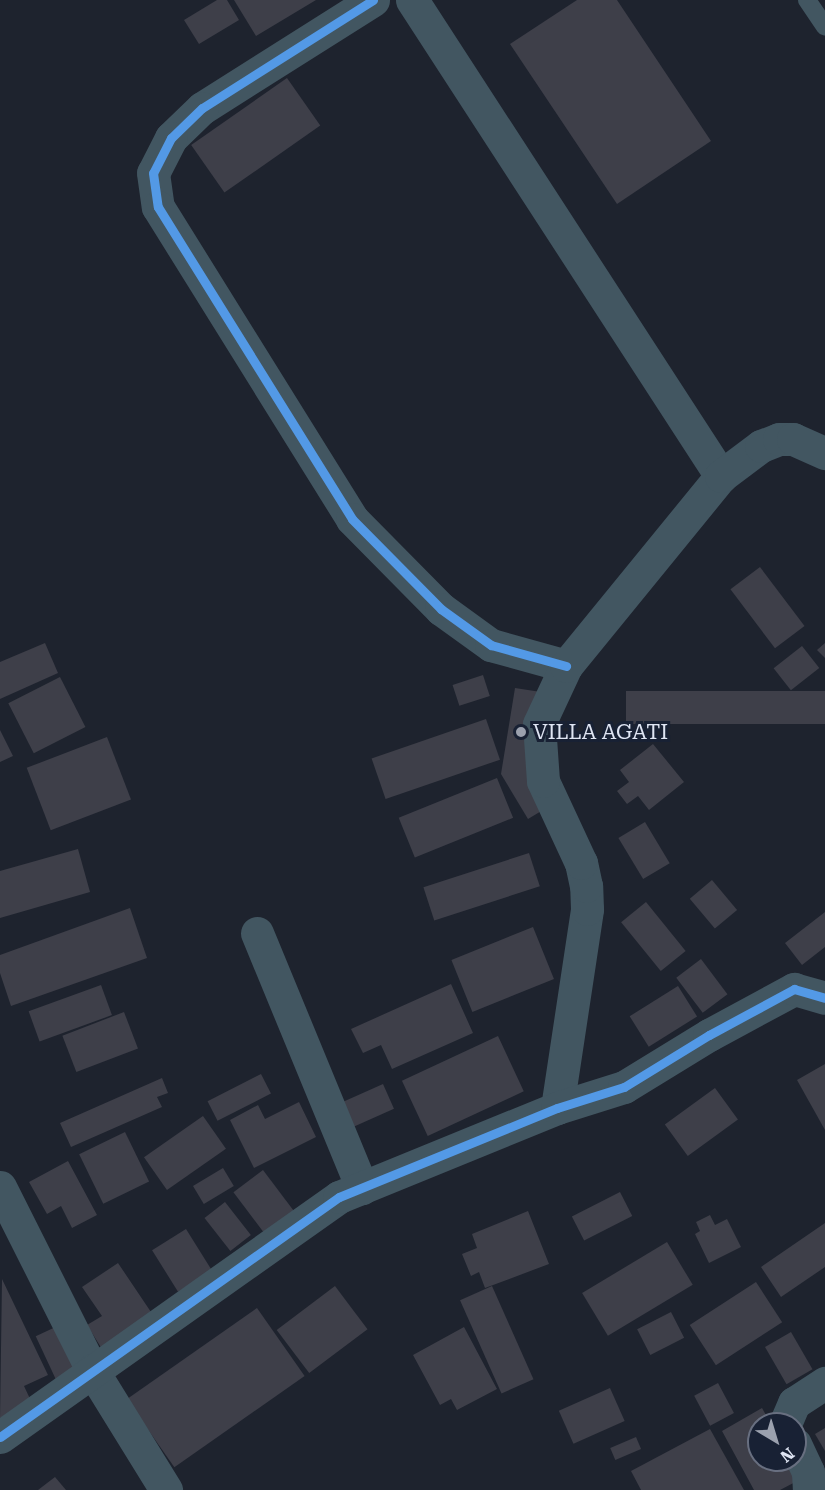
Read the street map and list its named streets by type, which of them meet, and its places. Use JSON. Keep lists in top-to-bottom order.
{
  "places": ["VILLA AGATI"],
  "north": "bottom right"
}
